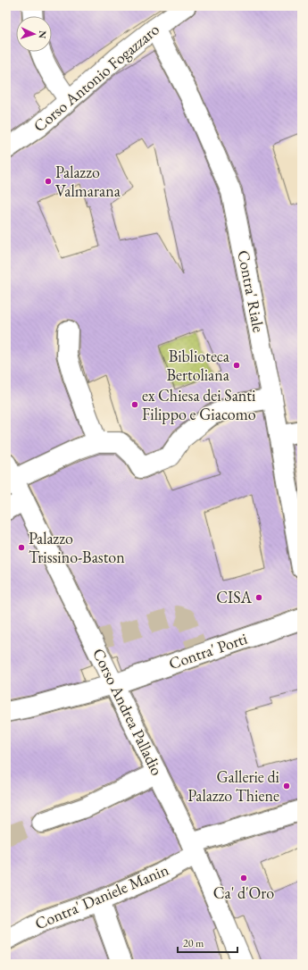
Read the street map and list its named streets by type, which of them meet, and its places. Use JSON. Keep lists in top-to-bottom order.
{
  "streets": {
    "street": [
      "Corso Antonio Fogazzaro",
      "Contra' Riale",
      "Contra' Porti",
      "Corso Andrea Palladio",
      "Contra' Daniele Manin"
    ]
  },
  "crossings": [
    ["Corso Antonio Fogazzaro", "Contra' Riale"],
    ["Contra' Porti", "Corso Andrea Palladio"],
    ["Corso Andrea Palladio", "Contra' Daniele Manin"]
  ],
  "places": [
    "Palazzo Valmarana",
    "Biblioteca Bertoliana",
    "ex Chiesa dei Santi Filippo e Giacomo",
    "Palazzo Trissino-Baston",
    "CISA",
    "Gallerie di Palazzo Thiene",
    "Ca' d'Oro"
  ],
  "scale_bar": "20 m",
  "north": "right"
}
